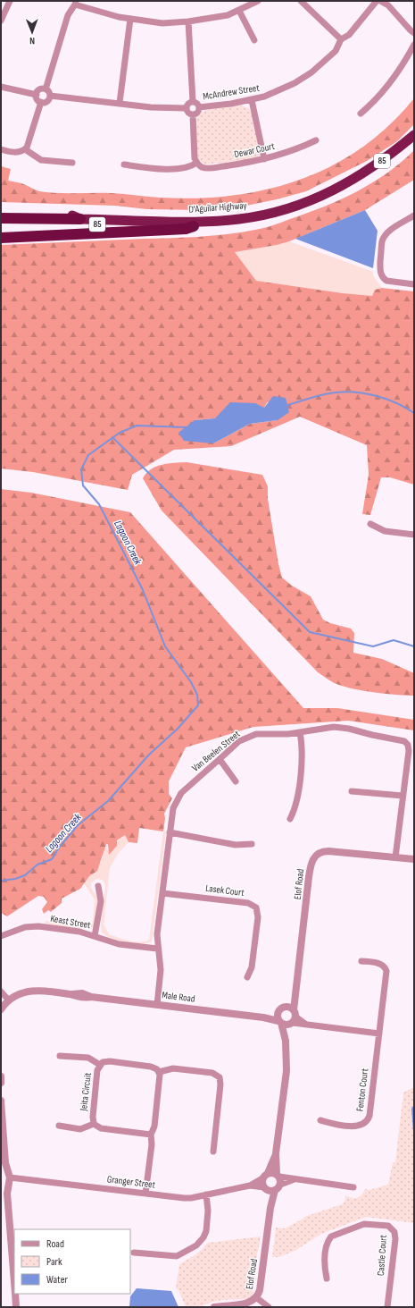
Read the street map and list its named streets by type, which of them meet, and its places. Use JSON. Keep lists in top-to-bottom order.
{
  "streets": {
    "highway": ["85", "D'Aguilar Highway"],
    "street": [
      "McAndrew Street",
      "Dewar Court",
      "Van Beelen Street",
      "Elof Road",
      "Lasek Court",
      "Keast Street",
      "Male Road",
      "Fenton Court",
      "Jeita Circuit",
      "Granger Street",
      "Castle Court"
    ]
  },
  "crossings": [
    ["Van Beelen Street", "Elof Road"],
    ["Van Beelen Street", "Lasek Court"],
    ["Van Beelen Street", "Keast Street"],
    ["Van Beelen Street", "Male Road"],
    ["Elof Road", "Male Road"],
    ["Elof Road", "Granger Street"]
  ],
  "water": ["Lagoon Creek"],
  "legend": ["Road", "Park", "Water"],
  "north": "bottom"
}
